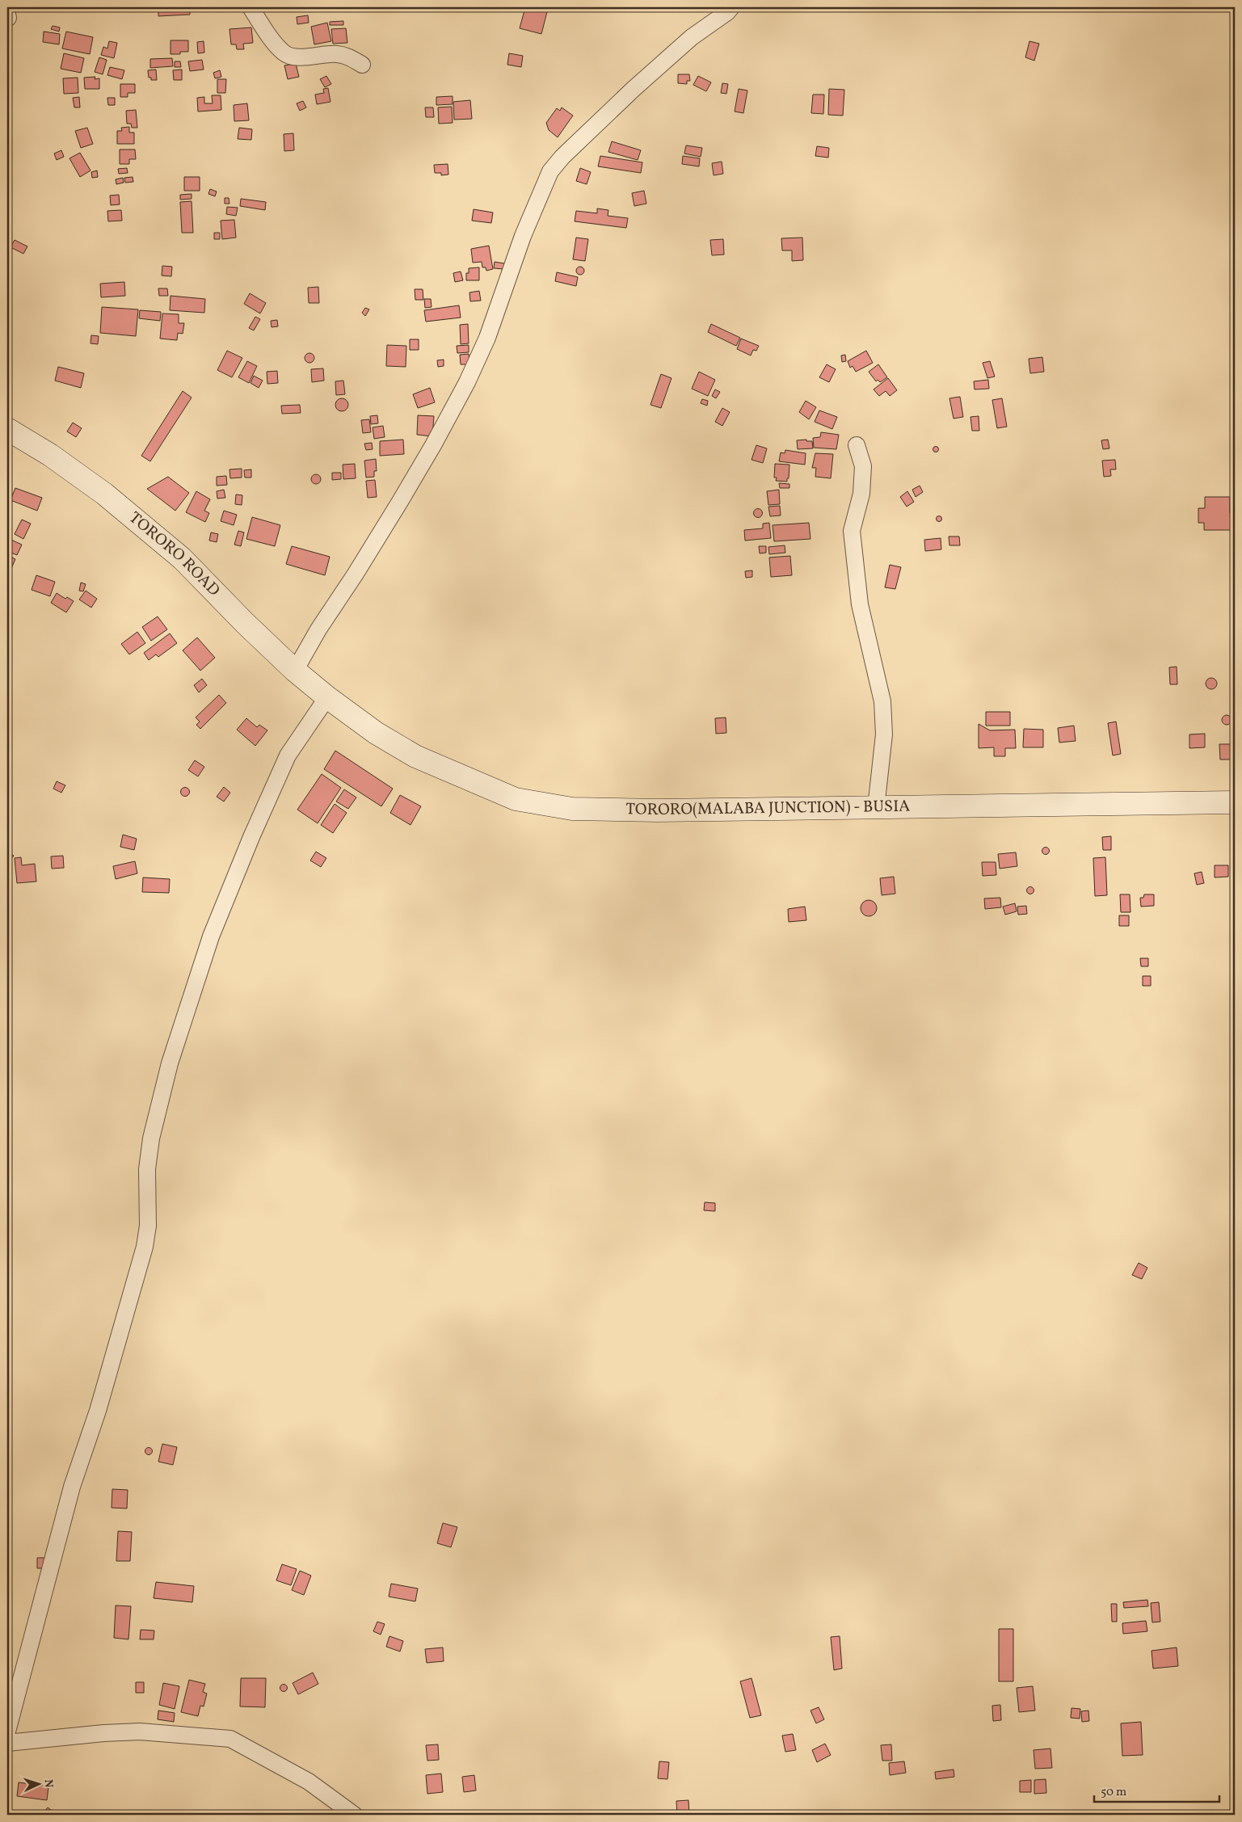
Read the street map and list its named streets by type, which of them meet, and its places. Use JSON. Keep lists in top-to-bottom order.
{
  "streets": {
    "main road": ["TORORO ROAD", "TORORO(MALABA JUNCTION) - BUSIA"]
  },
  "crossings": [
    ["TORORO ROAD", "TORORO(MALABA JUNCTION) - BUSIA"]
  ],
  "scale_bar": "50 m",
  "north": "right"
}
